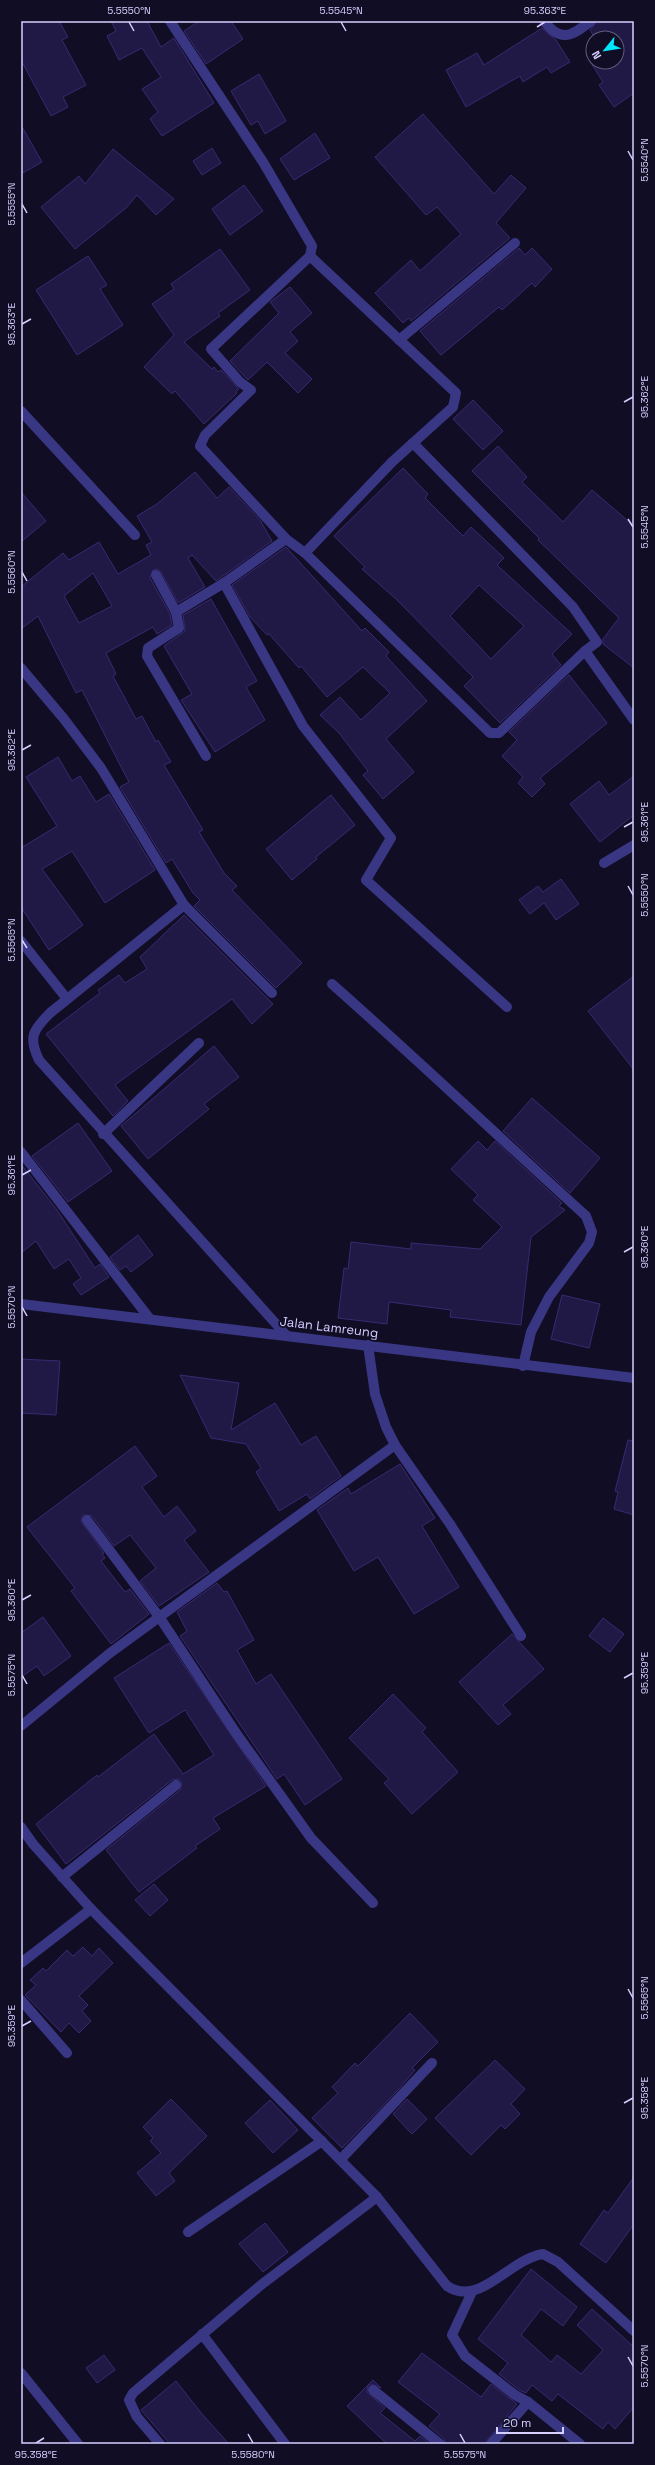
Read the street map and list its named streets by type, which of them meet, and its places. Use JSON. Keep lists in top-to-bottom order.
{
  "streets": {
    "street": ["Jalan Lamreung"]
  },
  "scale_bar": "20 m",
  "north": "bottom left",
  "coordinates": [
    "5.5550°N",
    "5.5545°N",
    "95.363°E",
    "5.5540°N",
    "5.5555°N",
    "95.362°E",
    "5.5560°N",
    "95.361°E",
    "5.5565°N",
    "95.360°E",
    "5.5570°N",
    "95.359°E",
    "5.5575°N",
    "95.358°E",
    "5.5580°N"
  ]
}
